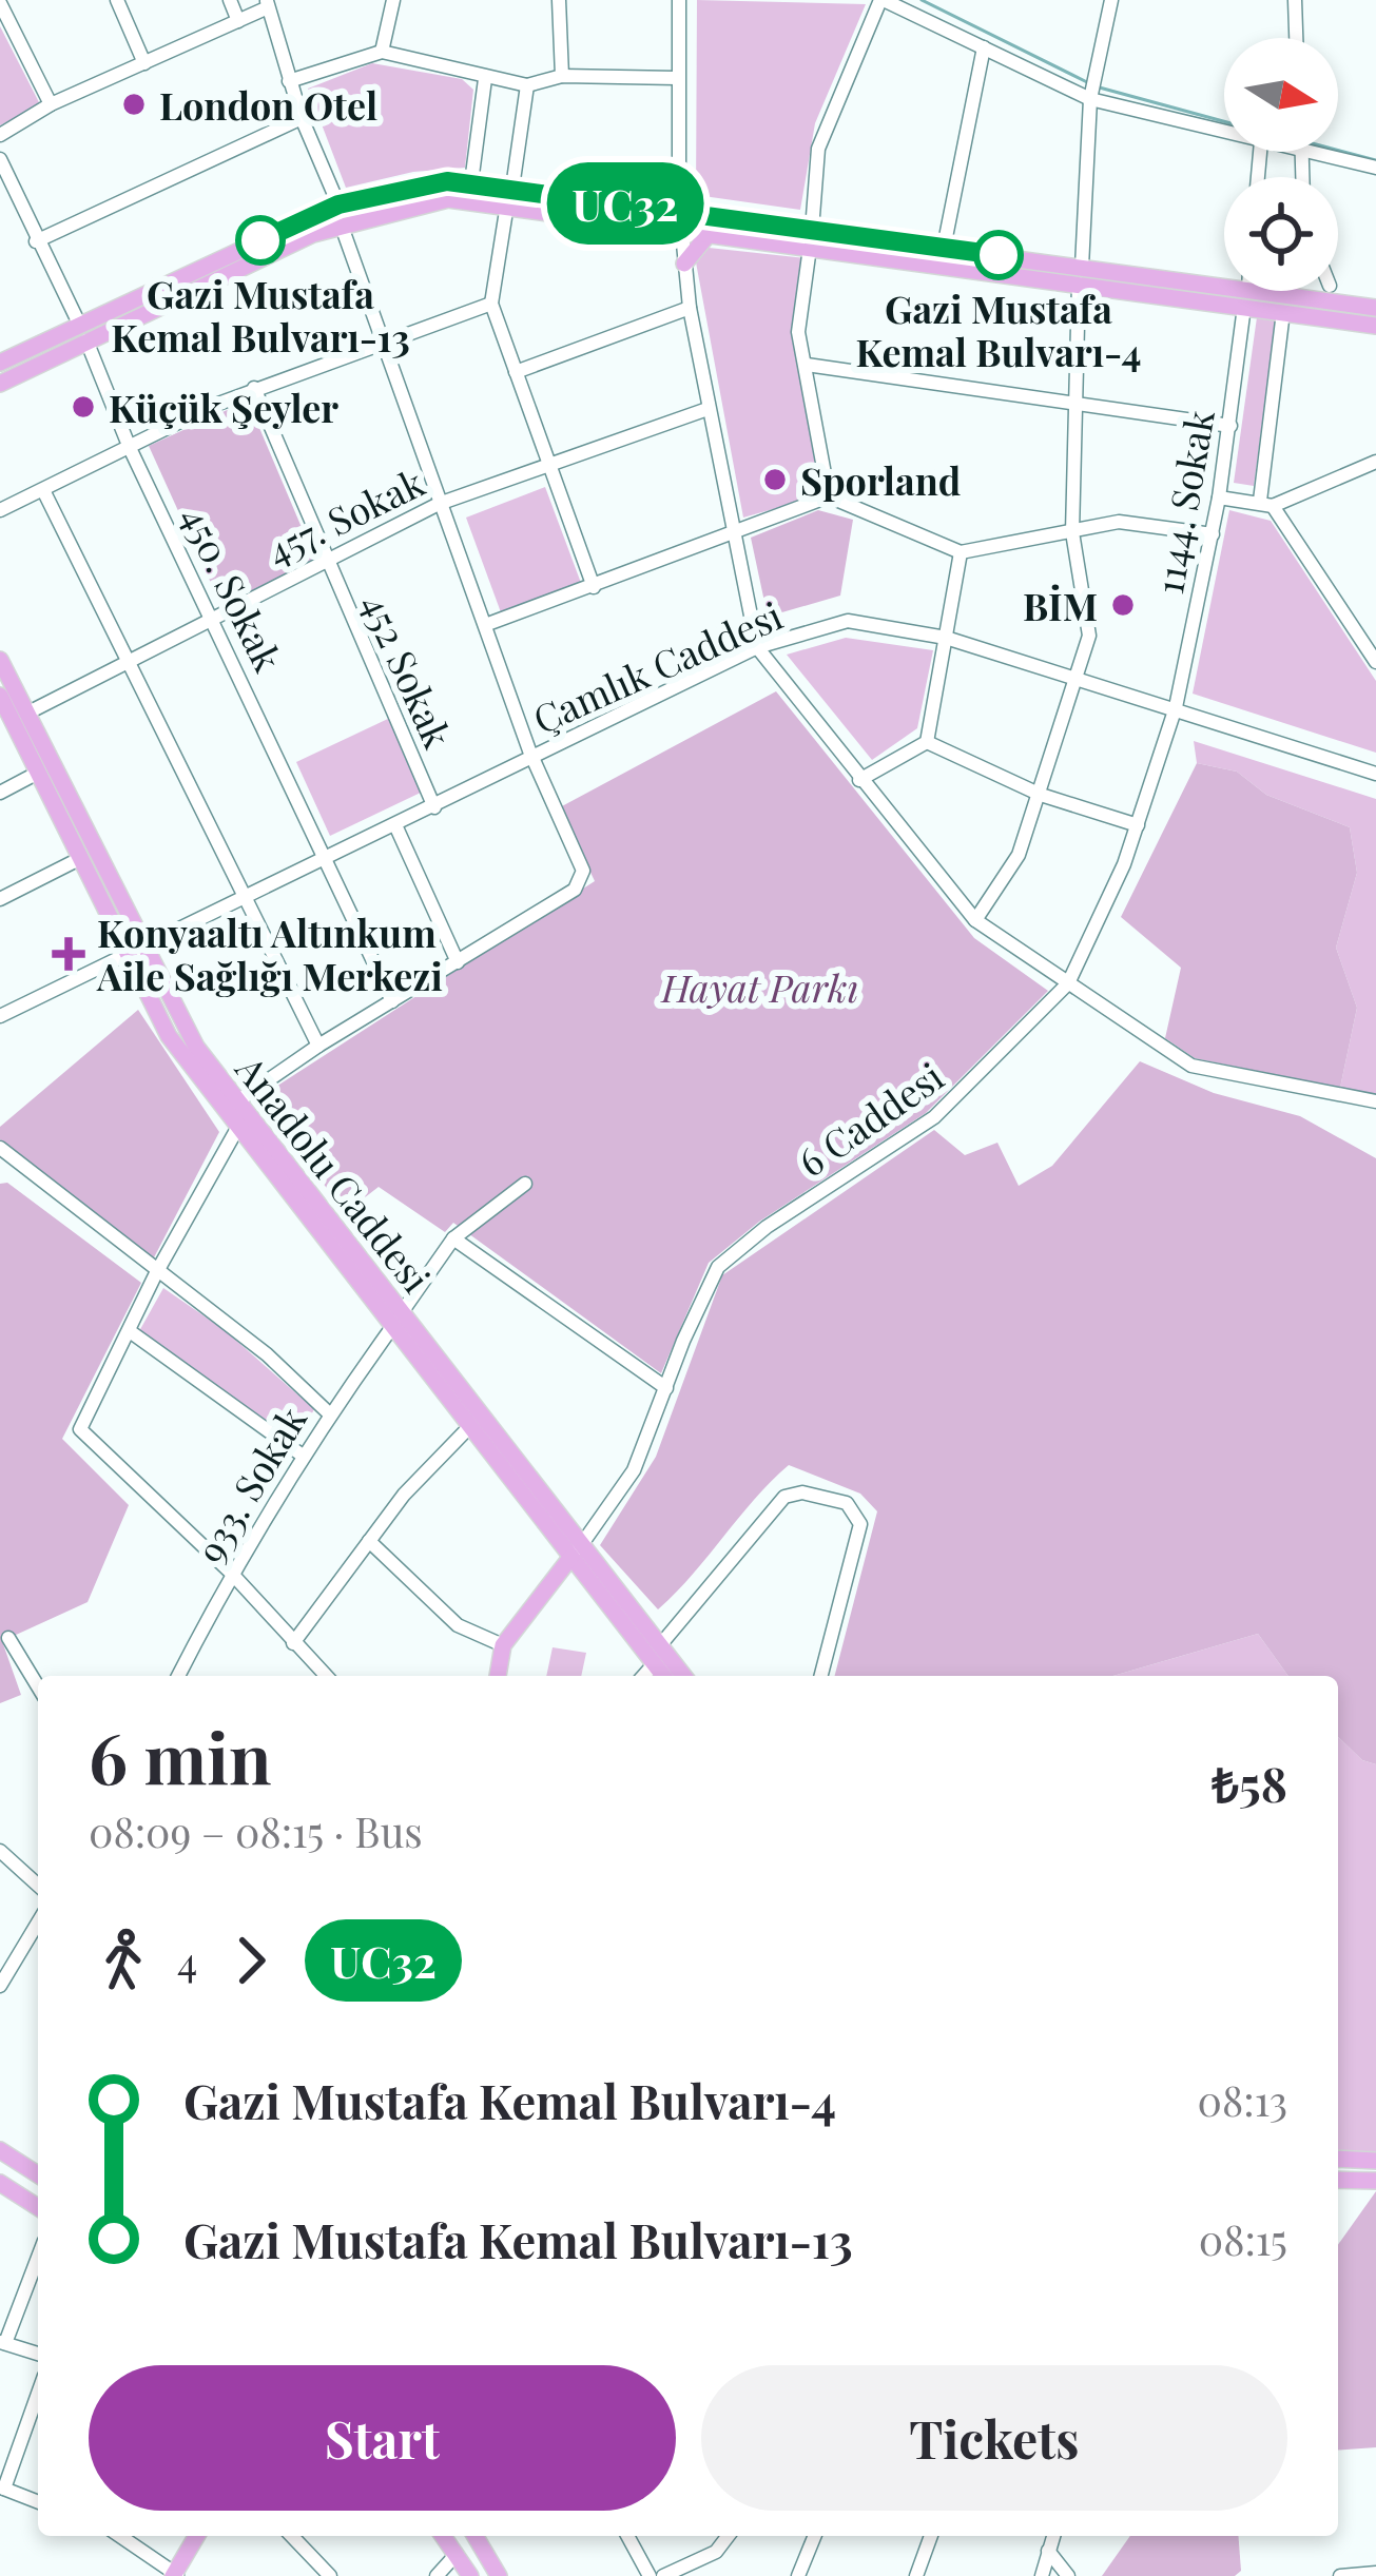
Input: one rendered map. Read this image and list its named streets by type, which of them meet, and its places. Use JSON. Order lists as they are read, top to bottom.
{
  "streets": {
    "main road": ["Anadolu Caddesi"],
    "street": [
      "1144. Sokak",
      "457. Sokak",
      "450. Sokak",
      "Çamlık Caddesi",
      "452 Sokak",
      "6 Caddesi",
      "933. Sokak"
    ]
  },
  "crossings": [
    ["1144. Sokak", "Çamlık Caddesi"],
    ["1144. Sokak", "6 Caddesi"],
    ["457. Sokak", "450. Sokak"],
    ["457. Sokak", "452 Sokak"],
    ["457. Sokak", "Anadolu Caddesi"],
    ["450. Sokak", "Çamlık Caddesi"],
    ["Çamlık Caddesi", "452 Sokak"],
    ["Çamlık Caddesi", "6 Caddesi"],
    ["Çamlık Caddesi", "Anadolu Caddesi"],
    ["6 Caddesi", "Anadolu Caddesi"],
    ["Anadolu Caddesi", "933. Sokak"]
  ],
  "parks": ["Hayat Parkı"],
  "places": {
    "other": [
      "London Otel",
      "Gazi Mustafa Kemal Bulvarı-13",
      "Gazi Mustafa Kemal Bulvarı-4",
      "Küçük Şeyler",
      "Sporland",
      "BİM"
    ],
    "health": ["Konyaaltı Altınkum Aile Sağlığı Merkezi"]
  },
  "lines": ["bus line UC32"],
  "north": "right",
  "page": {
    "on_map": "UC32",
    "heading": ["6 min", "08:09 – 08:15 · Bus", "₺58"],
    "legs": ["4", "UC32"],
    "list": [
      {
        "name": "Gazi Mustafa Kemal Bulvarı-4",
        "value": "08:13"
      },
      {
        "name": "Gazi Mustafa Kemal Bulvarı-13",
        "value": "08:15"
      }
    ],
    "buttons": ["Start", "Tickets"]
  }
}
